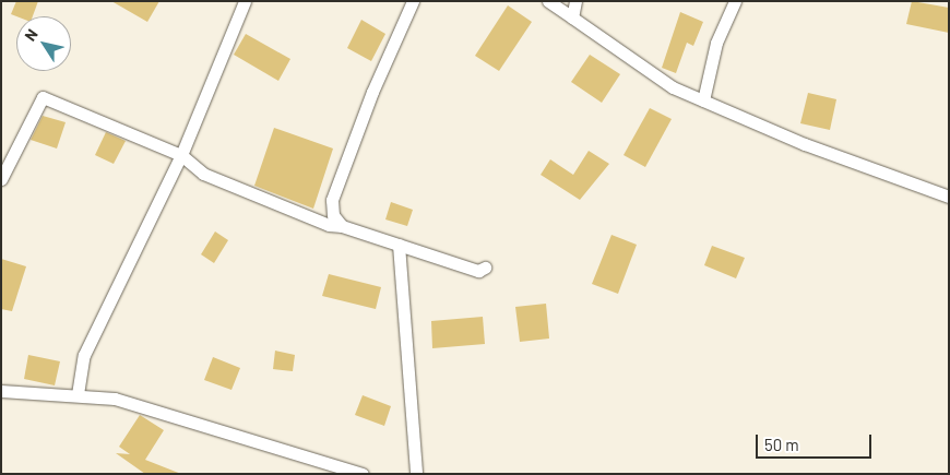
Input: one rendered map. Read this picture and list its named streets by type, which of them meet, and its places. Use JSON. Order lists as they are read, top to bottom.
{
  "scale_bar": "50 m",
  "north": "top left"
}
